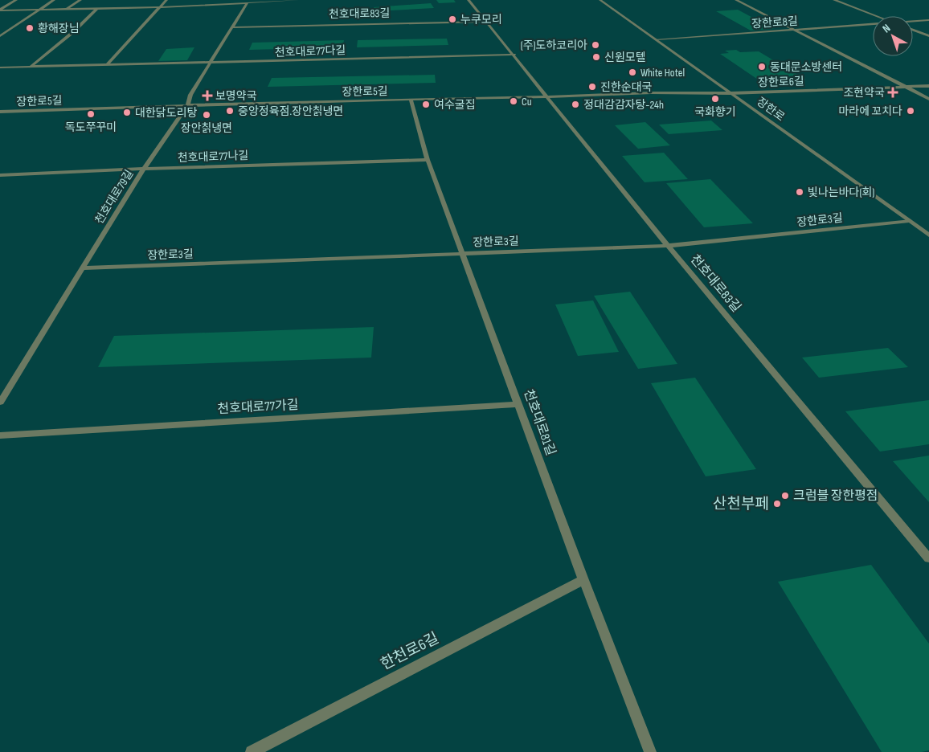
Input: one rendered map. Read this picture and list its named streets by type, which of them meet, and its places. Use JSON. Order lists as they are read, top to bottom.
{
  "streets": {
    "street": [
      "천호대로83길",
      "장한로8길",
      "천호대로77다길",
      "장한로6길",
      "장한로5길",
      "장한로",
      "천호대로77나길",
      "천호대로79길",
      "장한로3길",
      "천호대로77가길",
      "천호대로81길",
      "한천로6길"
    ]
  },
  "crossings": [
    ["천호대로83길", "천호대로77다길"],
    ["천호대로83길", "장한로5길"],
    ["천호대로83길", "천호대로79길"],
    ["천호대로83길", "장한로3길"],
    ["장한로8길", "장한로"],
    ["천호대로77다길", "천호대로79길"],
    ["장한로6길", "장한로5길"],
    ["장한로6길", "장한로"],
    ["장한로5길", "장한로"],
    ["장한로5길", "천호대로79길"],
    ["장한로5길", "천호대로81길"],
    ["장한로", "장한로3길"],
    ["천호대로77나길", "천호대로79길"],
    ["천호대로77나길", "천호대로81길"],
    ["천호대로79길", "장한로3길"],
    ["장한로3길", "천호대로81길"],
    ["천호대로77가길", "천호대로81길"],
    ["천호대로81길", "한천로6길"]
  ],
  "places": {
    "other": [
      "누쿠모리",
      "황해장님",
      "(주)도하코리아",
      "신원모텔",
      "동대문소방센터",
      "White Hotel",
      "진한순대국",
      "국화향기",
      "Cu",
      "여수굴집",
      "정대감감자탕-24h",
      "중앙정육점.장안칡냉면",
      "마라에 꼬치다",
      "대한닭도리탕",
      "독도쭈꾸미",
      "장안칡냉면",
      "빛나는바다(회)",
      "크럼블 장한평점",
      "산천부페"
    ],
    "health": ["조현약국", "보명약국"]
  },
  "north": "top left"
}
